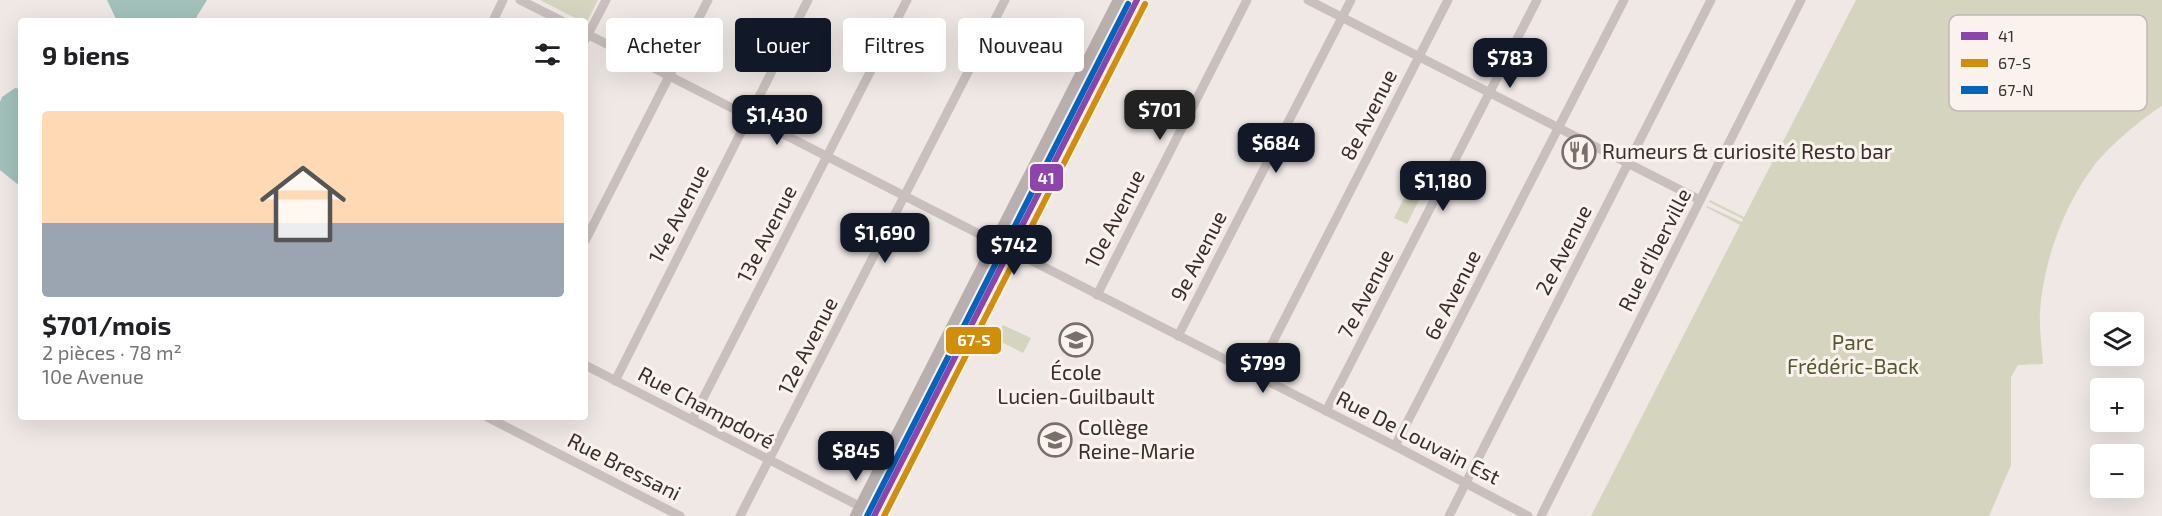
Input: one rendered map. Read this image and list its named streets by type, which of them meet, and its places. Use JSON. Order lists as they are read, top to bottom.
{
  "streets": {
    "street": [
      "8e Avenue",
      "14e Avenue",
      "10e Avenue",
      "13e Avenue",
      "2e Avenue",
      "Rue d'Iberville",
      "9e Avenue",
      "7e Avenue",
      "6e Avenue",
      "12e Avenue",
      "Rue Champdoré",
      "Rue De Louvain Est",
      "Rue Bressani"
    ]
  },
  "crossings": [
    ["8e Avenue", "Rue De Louvain Est"],
    ["14e Avenue", "Rue Champdoré"],
    ["14e Avenue", "Rue De Louvain Est"],
    ["10e Avenue", "Rue De Louvain Est"],
    ["13e Avenue", "Rue Champdoré"],
    ["13e Avenue", "Rue De Louvain Est"],
    ["2e Avenue", "Rue De Louvain Est"],
    ["9e Avenue", "Rue De Louvain Est"],
    ["7e Avenue", "Rue De Louvain Est"],
    ["6e Avenue", "Rue De Louvain Est"],
    ["12e Avenue", "Rue Champdoré"],
    ["12e Avenue", "Rue De Louvain Est"]
  ],
  "parks": ["Parc Frédéric-Back"],
  "places": {
    "restaurant": ["Rumeurs & curiosité Resto bar"],
    "school or university": ["École Lucien-Guilbault", "Collège Reine-Marie"]
  },
  "lines": ["transit line 41", "transit line 67-S", "transit line 67-N"],
  "legend": ["41", "67-S", "67-N"],
  "page": {
    "chip": [
      "Acheter",
      "Louer",
      "Filtres",
      "Nouveau"
    ],
    "heading": "9 biens",
    "price": [
      "$783",
      "$701",
      "$1,430",
      "$684",
      "$1,180",
      "$1,690",
      "$742",
      "$799",
      "$845"
    ],
    "list": [
      {
        "name": "$701/mois",
        "note": "2 pièces · 78 m² · 10e Avenue"
      }
    ],
    "map_buttons": ["+", "−"]
  }
}
